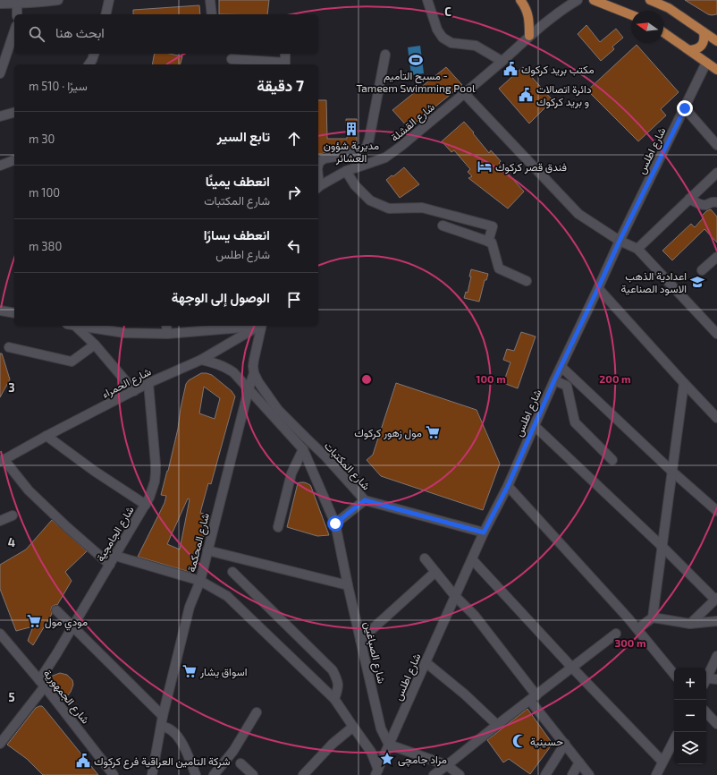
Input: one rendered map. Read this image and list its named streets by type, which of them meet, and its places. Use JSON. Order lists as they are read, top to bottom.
{
  "streets": {
    "street": [
      "شارع القشلة",
      "شارع اطلس",
      "شارع الحمراء",
      "شارع المكتبات",
      "شارع الجامجية",
      "شارع المحكمة",
      "شارع الصباغين",
      "شارع الجمهورية"
    ]
  },
  "crossings": [
    ["شارع اطلس", "شارع المكتبات"],
    ["شارع اطلس", "شارع الصباغين"],
    ["شارع الحمراء", "شارع الجامجية"],
    ["شارع المكتبات", "شارع المحكمة"],
    ["شارع الجامجية", "شارع الجمهورية"]
  ],
  "places": {
    "sports": ["مسبح التأميم - Tameem Swimming Pool"],
    "public building": ["مكتب بريد كركوك", "دائرة اتصالات و بريد كركوك", "شركة التامين العراقية فرع كركوك"],
    "building": ["مديرية شؤون العشائر"],
    "hotel": ["فندق قصر كركوك"],
    "school or university": ["اعدادية الذهب الاسود الصناعية"],
    "supermarket": ["مول زهور كركوك", "مودي مول", "اسواق يشار"],
    "mosque": ["حسينية"],
    "place": ["مراد جامچی"]
  },
  "north": "left",
  "page": {
    "search": "ابحث هنا",
    "heading": ["7 دقيقة", "سيرًا · 510 m"],
    "list": [
      ["تابع السير", "30 m"],
      ["انعطف يمينًا", "شارع المكتبات", "100 m"],
      ["انعطف يسارًا", "شارع اطلس", "380 m"],
      "الوصول إلى الوجهة"
    ],
    "map_buttons": ["+", "−"]
  },
  "grid": {
    "columns": ["C"],
    "rows": ["3", "4", "5"]
  },
  "rings": ["100 m", "200 m", "300 m"]
}
